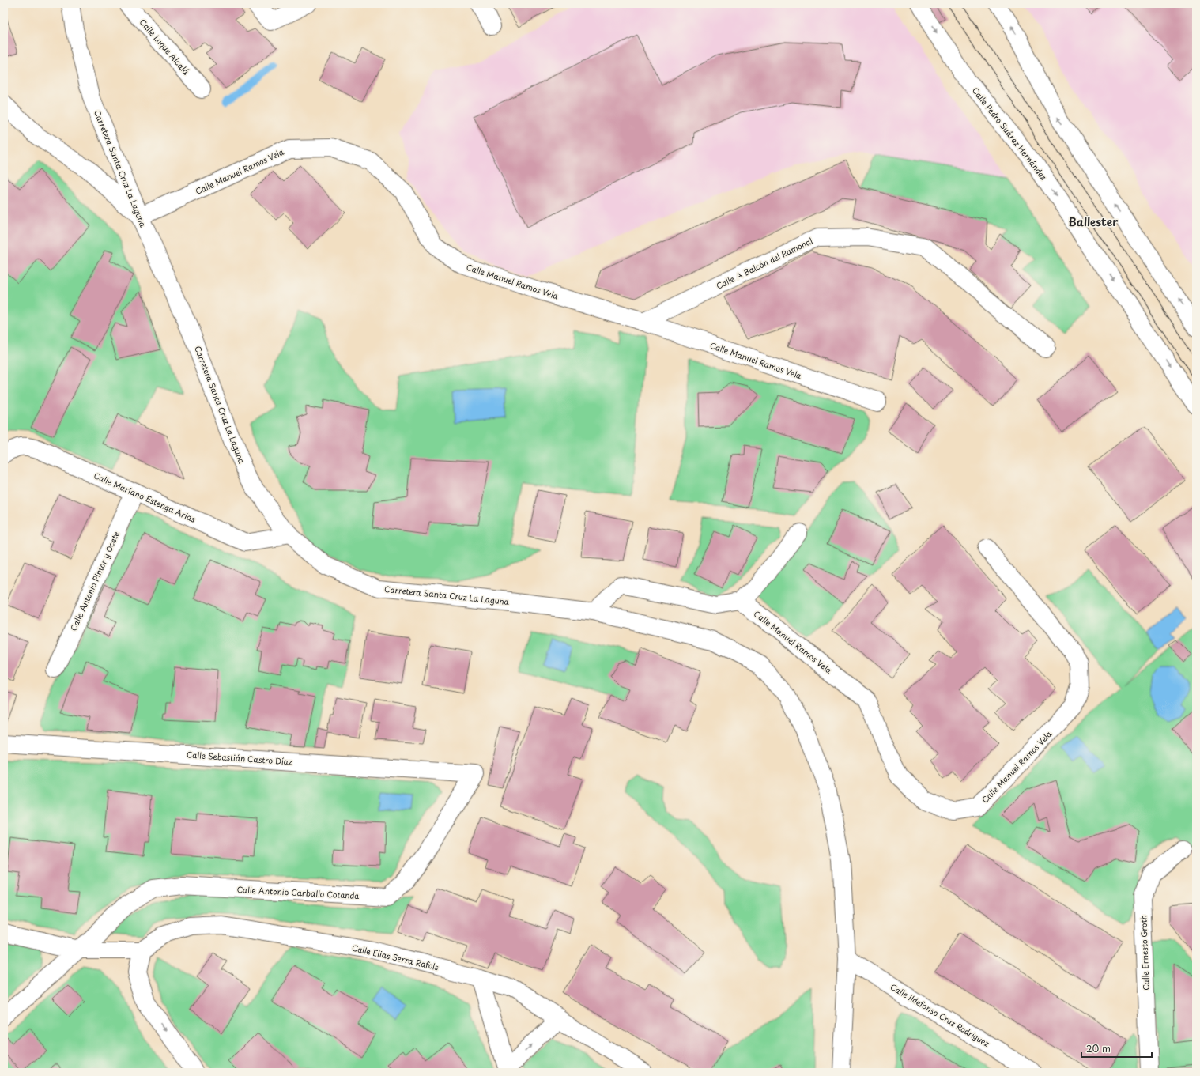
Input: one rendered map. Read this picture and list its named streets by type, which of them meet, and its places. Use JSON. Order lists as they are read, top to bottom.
{
  "streets": {
    "street": [
      "Calle Luque Alcalá",
      "Calle Pedro Suárez Hernández",
      "Carretera Santa Cruz La Laguna",
      "Calle Manuel Ramos Vela",
      "Calle A Balcón del Ramonal",
      "Calle Mariano Estenga Arias",
      "Calle Antonio Pintor y Ocete",
      "Calle Sebastián Castro Díaz",
      "Calle Antonio Carballo Cotanda",
      "Calle Ernesto Groth",
      "Calle Elias Serra Rafols",
      "Calle Ildefonso Cruz Rodriguez"
    ]
  },
  "crossings": [
    ["Carretera Santa Cruz La Laguna", "Calle Manuel Ramos Vela"],
    ["Carretera Santa Cruz La Laguna", "Calle Mariano Estenga Arias"],
    ["Carretera Santa Cruz La Laguna", "Calle Ildefonso Cruz Rodriguez"],
    ["Calle Manuel Ramos Vela", "Calle A Balcón del Ramonal"],
    ["Calle Mariano Estenga Arias", "Calle Antonio Pintor y Ocete"],
    ["Calle Sebastián Castro Díaz", "Calle Antonio Carballo Cotanda"]
  ],
  "districts": ["Ballester"],
  "scale_bar": "20 m"
}
